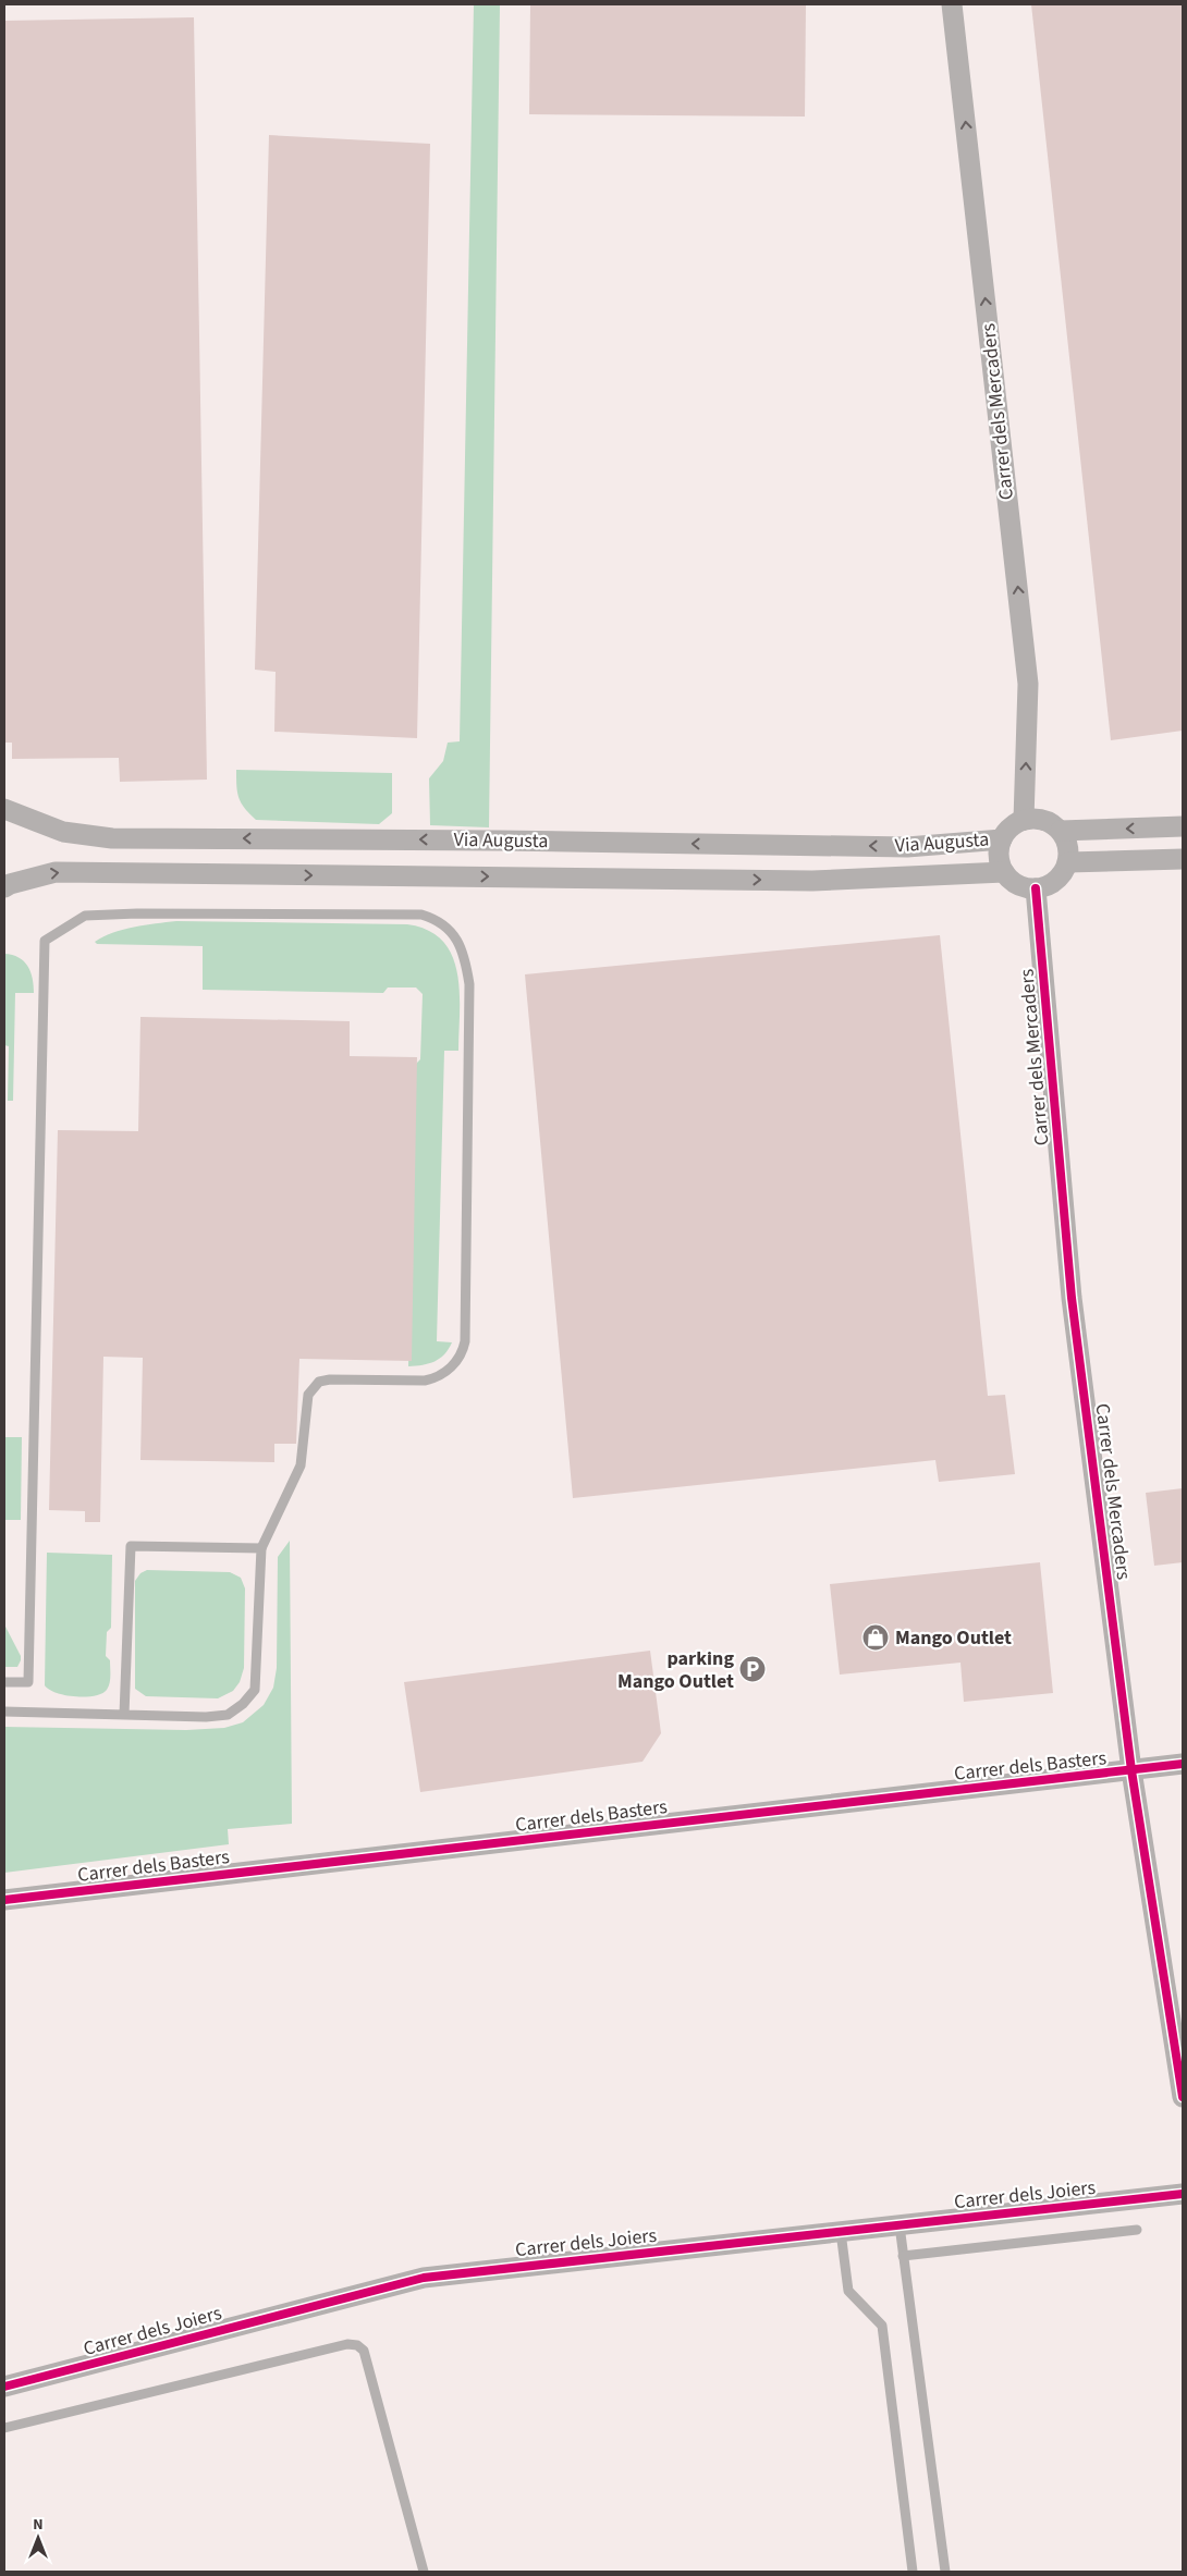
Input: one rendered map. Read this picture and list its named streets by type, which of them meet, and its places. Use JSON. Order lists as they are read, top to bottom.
{
  "streets": {
    "street": [
      "Carrer dels Mercaders",
      "Via Augusta",
      "Carrer dels Basters",
      "Carrer dels Joiers"
    ]
  },
  "crossings": [
    ["Carrer dels Mercaders", "Via Augusta"],
    ["Carrer dels Mercaders", "Carrer dels Basters"]
  ],
  "one_way": ["Carrer dels Mercaders"],
  "places": {
    "shop": ["Mango Outlet"],
    "parking": ["parking Mango Outlet"]
  },
  "north": "top"
}
